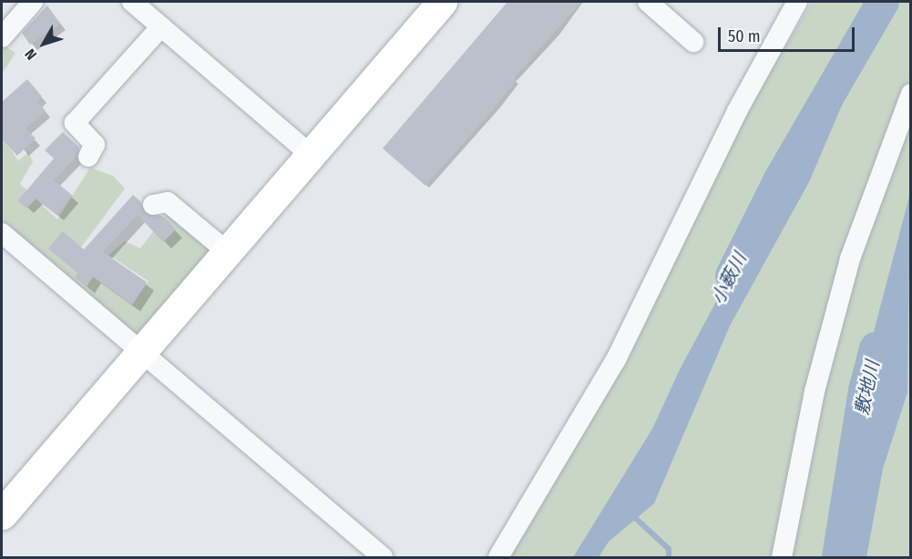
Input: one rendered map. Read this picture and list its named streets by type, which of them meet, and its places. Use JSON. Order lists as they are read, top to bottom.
{
  "water": ["小薮川", "敷地川"],
  "scale_bar": "50 m",
  "north": "bottom left"
}
